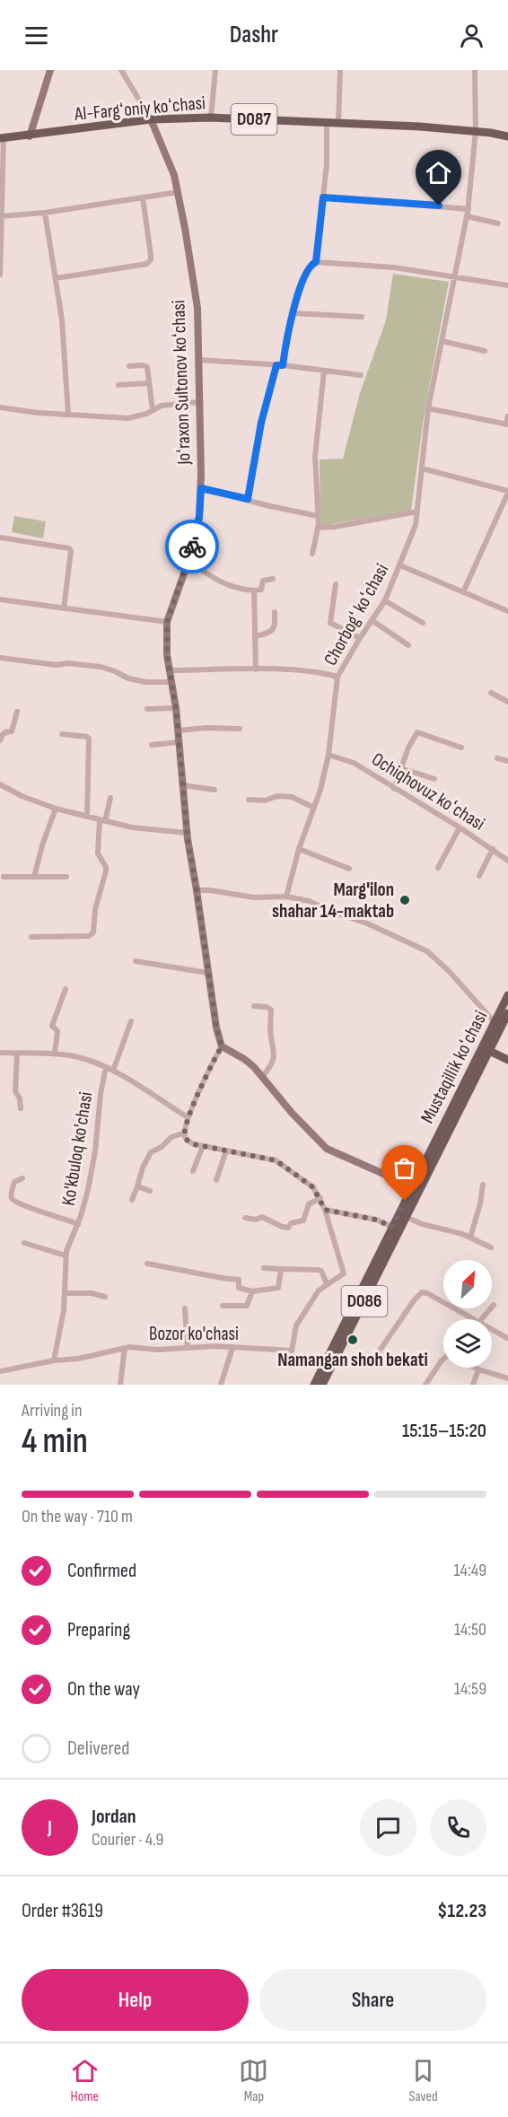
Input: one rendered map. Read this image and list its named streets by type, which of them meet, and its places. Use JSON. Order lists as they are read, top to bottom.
{
  "streets": {
    "main road": [
      "Al-Fargʻoniy koʻchasi",
      "D087",
      "Mustaqillik koʻchasi",
      "D086"
    ],
    "street": [
      "Joʻraxon Sultonov koʻchasi",
      "Chorbogʻ koʻchasi",
      "Ochiqhovuz koʻchasi",
      "Ko'kbuloq ko'chasi",
      "Bozor ko'chasi"
    ]
  },
  "crossings": [
    ["Al-Fargʻoniy koʻchasi", "Joʻraxon Sultonov koʻchasi"],
    ["Chorbogʻ koʻchasi", "Ochiqhovuz koʻchasi"],
    ["Ko'kbuloq ko'chasi", "Bozor ko'chasi"]
  ],
  "places": ["Marg'ilon shahar 14-maktab", "Namangan shoh bekati"],
  "north": "top right",
  "page": {
    "header": "Dashr",
    "heading": ["4 min", "Arriving in", "15:15–15:20"],
    "panel": [
      "Jordan",
      "Courier · 4.9",
      "Order #3619",
      "$12.23"
    ],
    "bar": "On the way · 710 m",
    "list": [
      ["Confirmed", "14:49"],
      ["Preparing", "14:50"],
      ["On the way", "14:59"],
      "Delivered"
    ],
    "round": "J",
    "buttons": ["Help", "Share"],
    "tabs": ["Home", "Map", "Saved"]
  }
}
